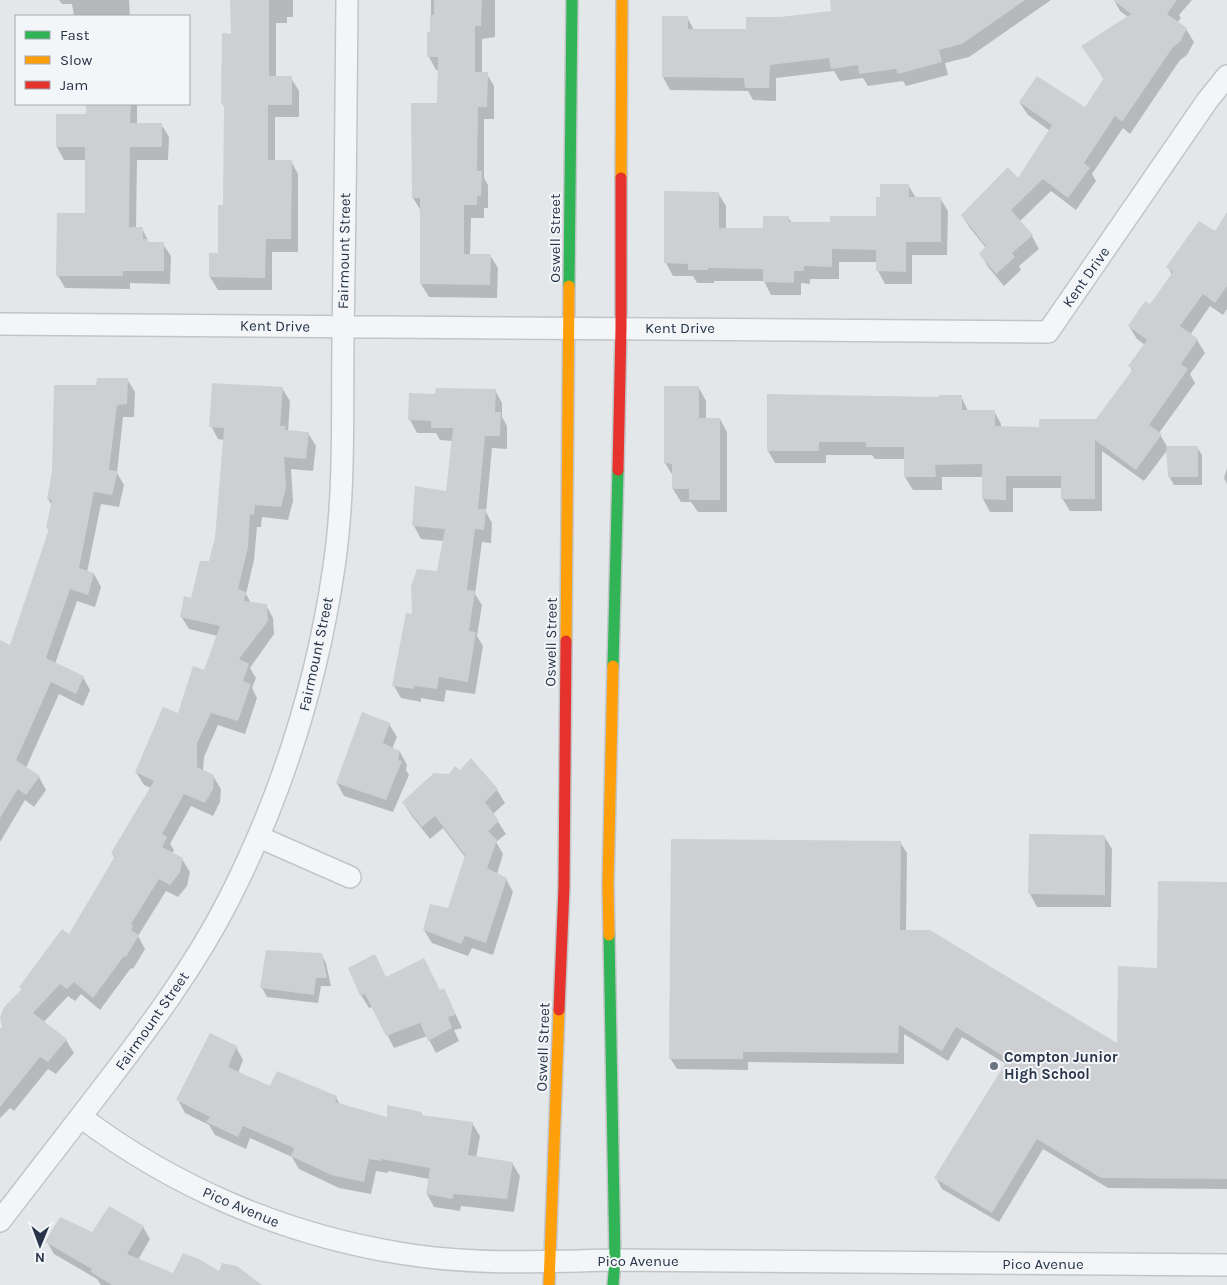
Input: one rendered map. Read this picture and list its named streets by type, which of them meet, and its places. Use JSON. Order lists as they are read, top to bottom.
{
  "streets": {
    "main road": ["Oswell Street"],
    "street": ["Fairmount Street", "Kent Drive", "Pico Avenue"]
  },
  "crossings": [
    ["Oswell Street", "Kent Drive"],
    ["Oswell Street", "Pico Avenue"],
    ["Fairmount Street", "Kent Drive"],
    ["Fairmount Street", "Pico Avenue"]
  ],
  "places": ["Compton Junior High School"],
  "legend": ["Fast", "Slow", "Jam"],
  "north": "bottom"
}
